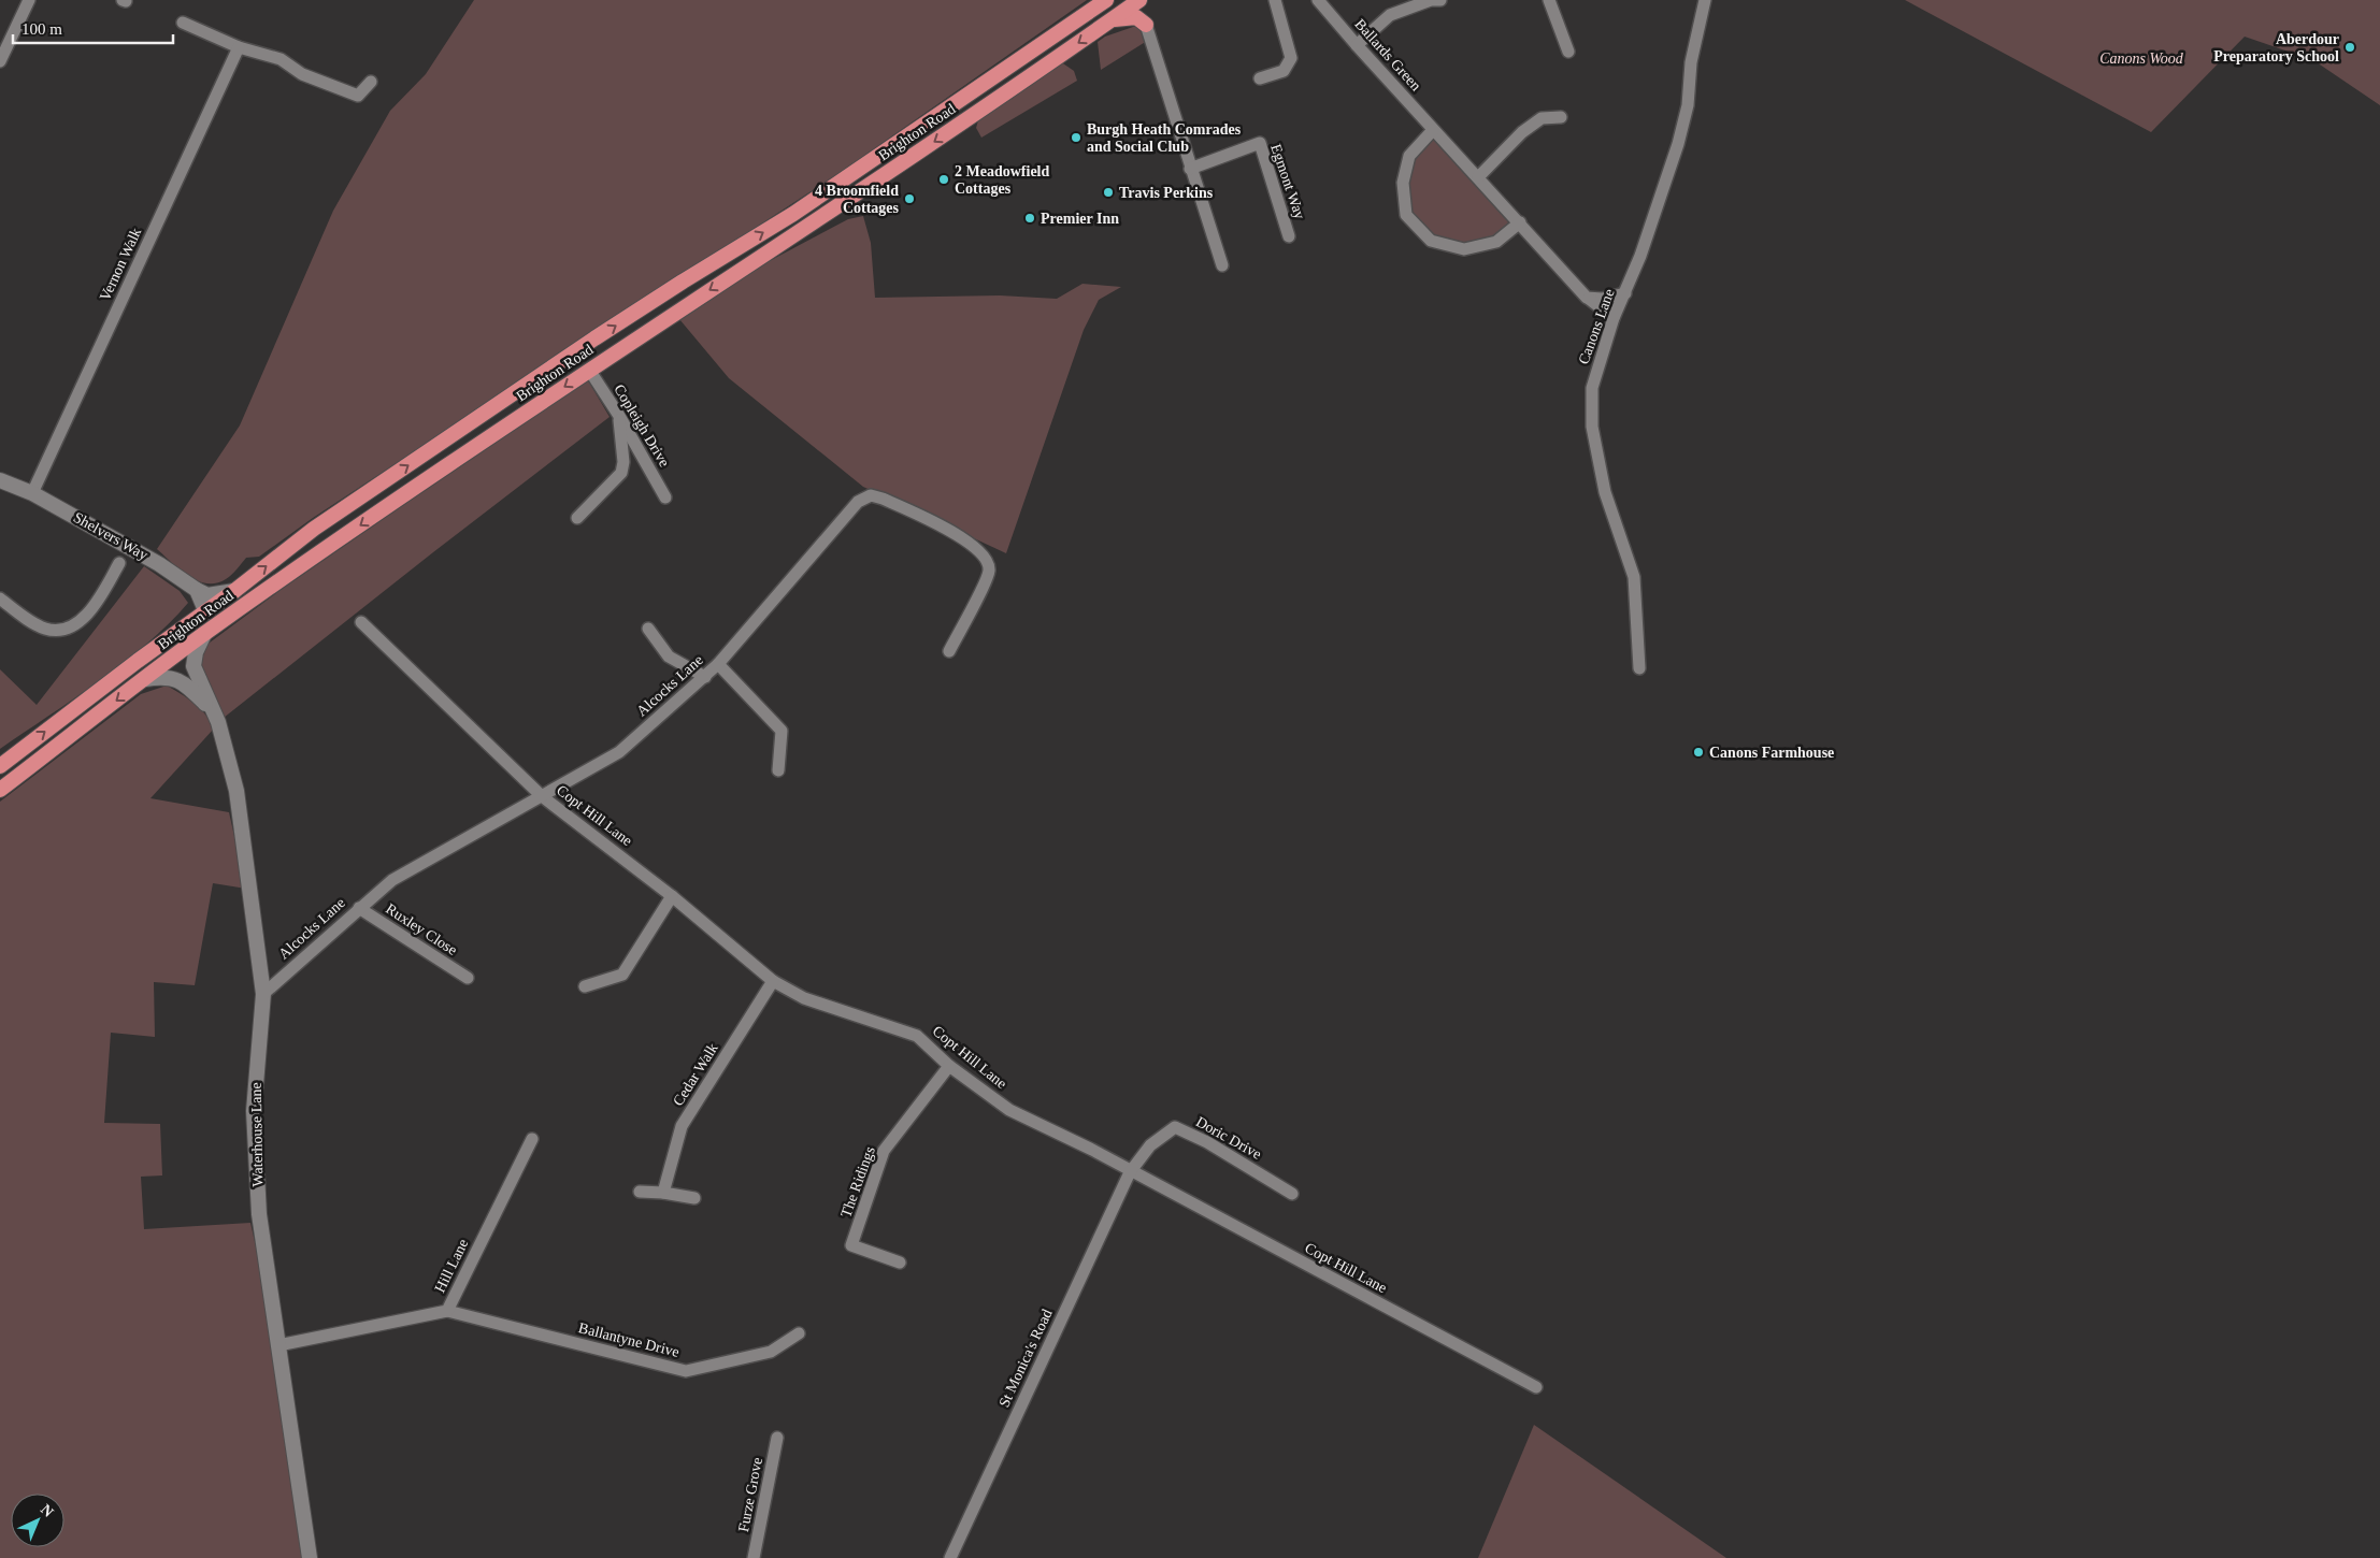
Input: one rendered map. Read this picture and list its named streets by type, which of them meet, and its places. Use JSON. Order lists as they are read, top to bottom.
{
  "streets": {
    "highway": ["Brighton Road"],
    "street": [
      "Ballards Green",
      "Egmont Way",
      "Vernon Walk",
      "Canons Lane",
      "Copleigh Drive",
      "Shelvers Way",
      "Alcocks Lane",
      "Copt Hill Lane",
      "Ruxley Close",
      "Cedar Walk",
      "Waterhouse Lane",
      "Doric Drive",
      "The Ridings",
      "Hill Lane",
      "Ballantyne Drive",
      "St Monica's Road",
      "Furze Grove"
    ]
  },
  "crossings": [
    ["Ballards Green", "Canons Lane"],
    ["Brighton Road", "Copleigh Drive"],
    ["Brighton Road", "Shelvers Way"],
    ["Brighton Road", "Waterhouse Lane"],
    ["Vernon Walk", "Shelvers Way"],
    ["Alcocks Lane", "Copt Hill Lane"],
    ["Alcocks Lane", "Ruxley Close"],
    ["Alcocks Lane", "Waterhouse Lane"],
    ["Copt Hill Lane", "Cedar Walk"],
    ["Copt Hill Lane", "Doric Drive"],
    ["Copt Hill Lane", "The Ridings"],
    ["Copt Hill Lane", "St Monica's Road"],
    ["Waterhouse Lane", "Hill Lane"],
    ["Doric Drive", "St Monica's Road"],
    ["Hill Lane", "Ballantyne Drive"]
  ],
  "parks": ["Canons Wood"],
  "places": [
    "Aberdour Preparatory School",
    "Burgh Heath Comrades and Social Club",
    "2 Meadowfield Cottages",
    "Travis Perkins",
    "4 Broomfield Cottages",
    "Premier Inn",
    "Canons Farmhouse"
  ],
  "scale_bar": "100 m",
  "north": "top right"
}
